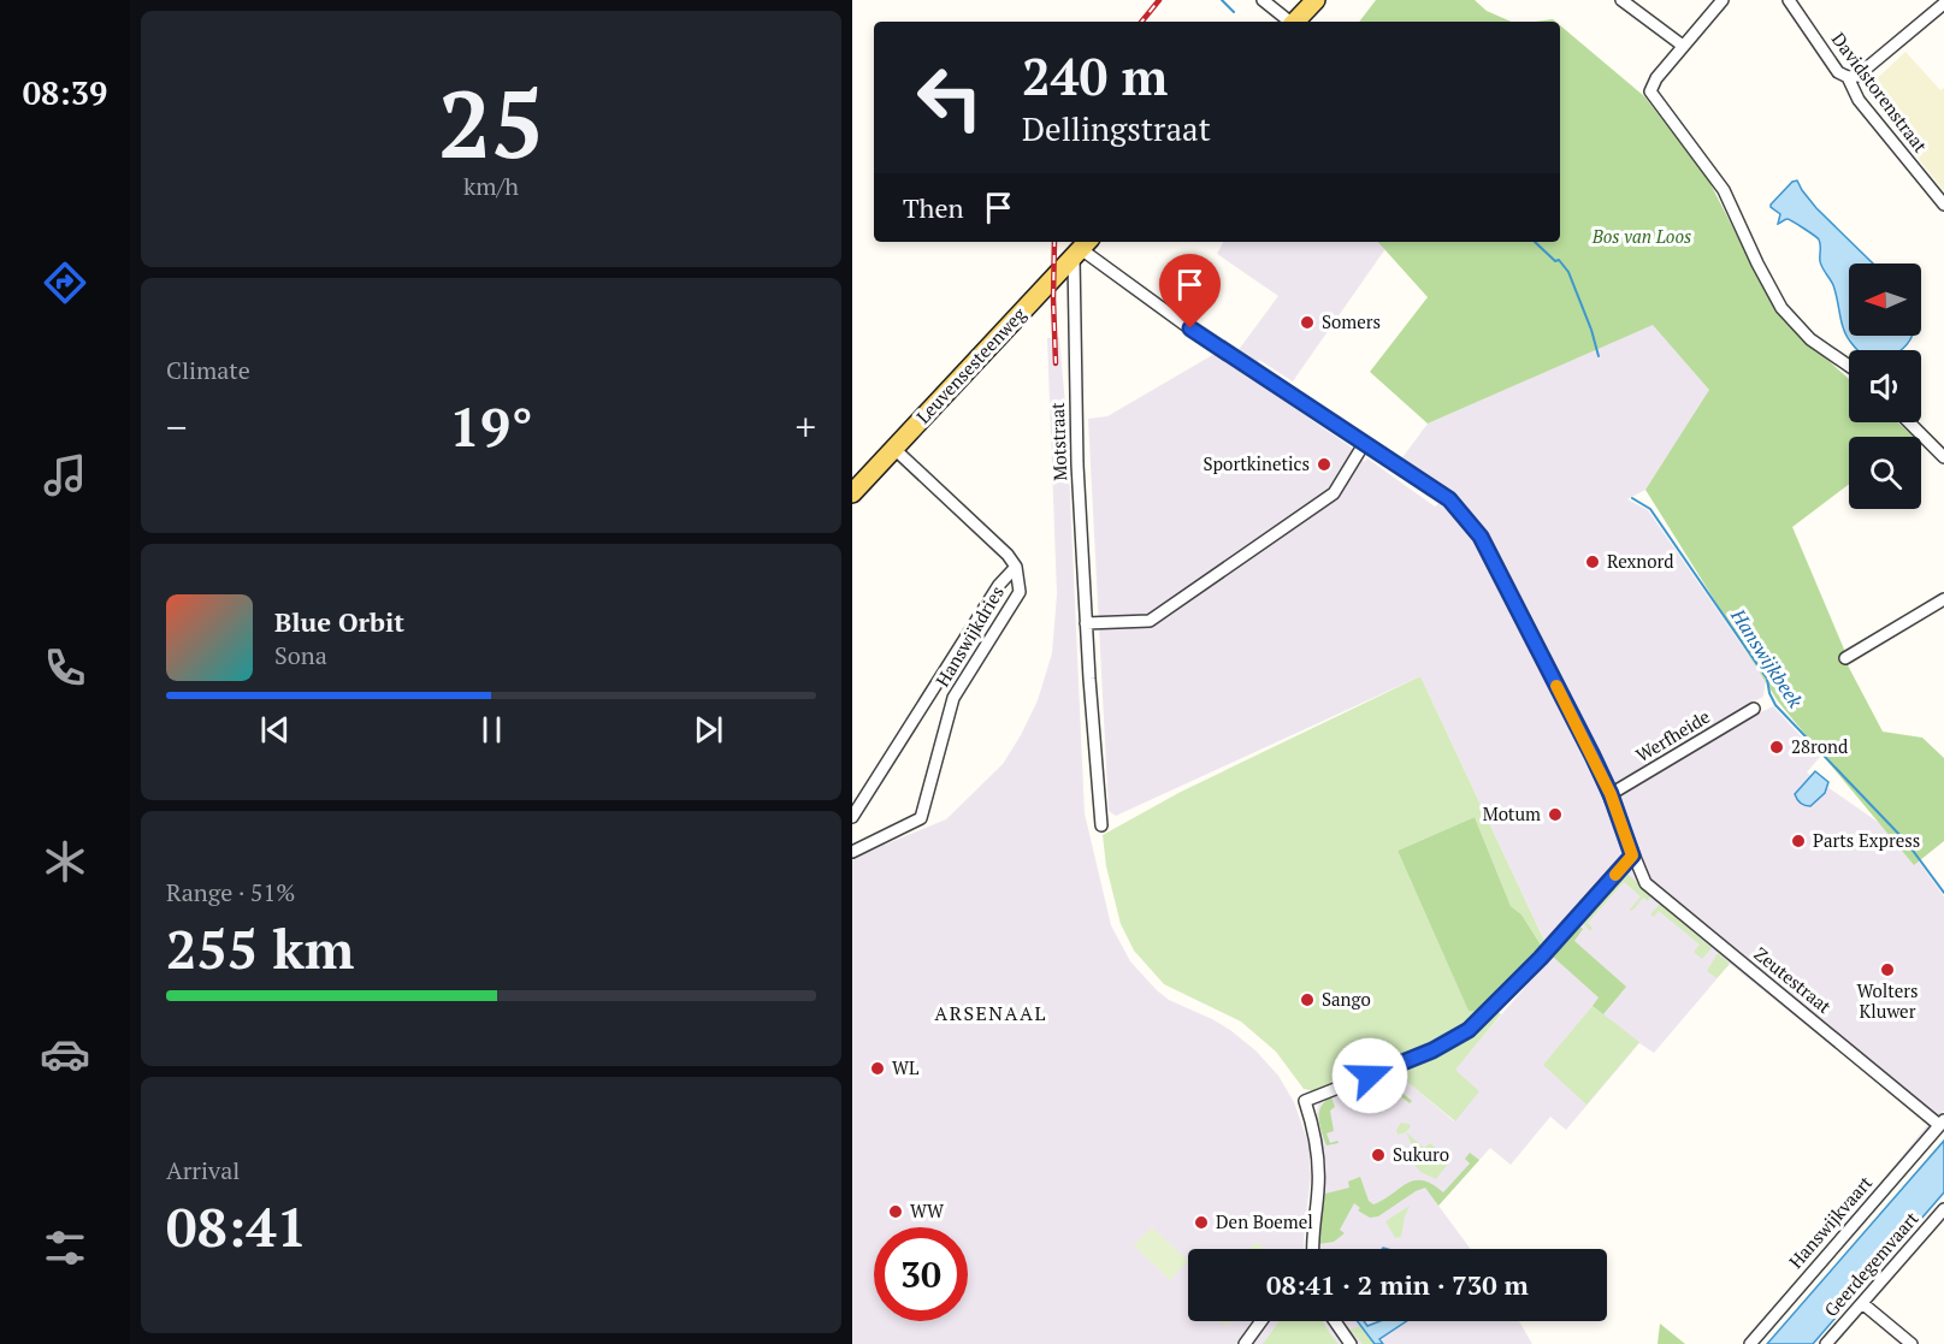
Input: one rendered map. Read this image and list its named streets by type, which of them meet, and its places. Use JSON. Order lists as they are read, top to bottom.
{
  "streets": {
    "main road": ["Leuvensesteenweg"],
    "street": [
      "Davidstorenstraat",
      "Motstraat",
      "Hanswijkdries",
      "Werfheide",
      "Zeutestraat",
      "Hanswijkvaart",
      "Geerdegemvaart"
    ]
  },
  "crossings": [
    ["Leuvensesteenweg", "Motstraat"],
    ["Leuvensesteenweg", "Zeutestraat"],
    ["Motstraat", "Zeutestraat"],
    ["Werfheide", "Zeutestraat"],
    ["Zeutestraat", "Hanswijkvaart"]
  ],
  "districts": ["ARSENAAL"],
  "water": ["Hanswijkbeek"],
  "parks": ["Bos van Loos"],
  "places": [
    "Somers",
    "Sportkinetics",
    "Rexnord",
    "28rond",
    "Motum",
    "Parts Express",
    "Wolters Kluwer",
    "Sango",
    "WL",
    "Sukuro",
    "WW",
    "Den Boemel"
  ],
  "north": "left",
  "page": {
    "tabs": "08:39",
    "tile": [
      ["25", "km/h"],
      "Climate",
      ["Range · 51%", "255 km"],
      ["Arrival", "08:41"]
    ],
    "turn": ["240 m", "Dellingstraat"],
    "then": "Then",
    "heat": ["−", "19°", "+"],
    "song": ["Blue Orbit", "Sona"],
    "limit": "30",
    "trip": "08:41 · 2 min · 730 m"
  }
}
